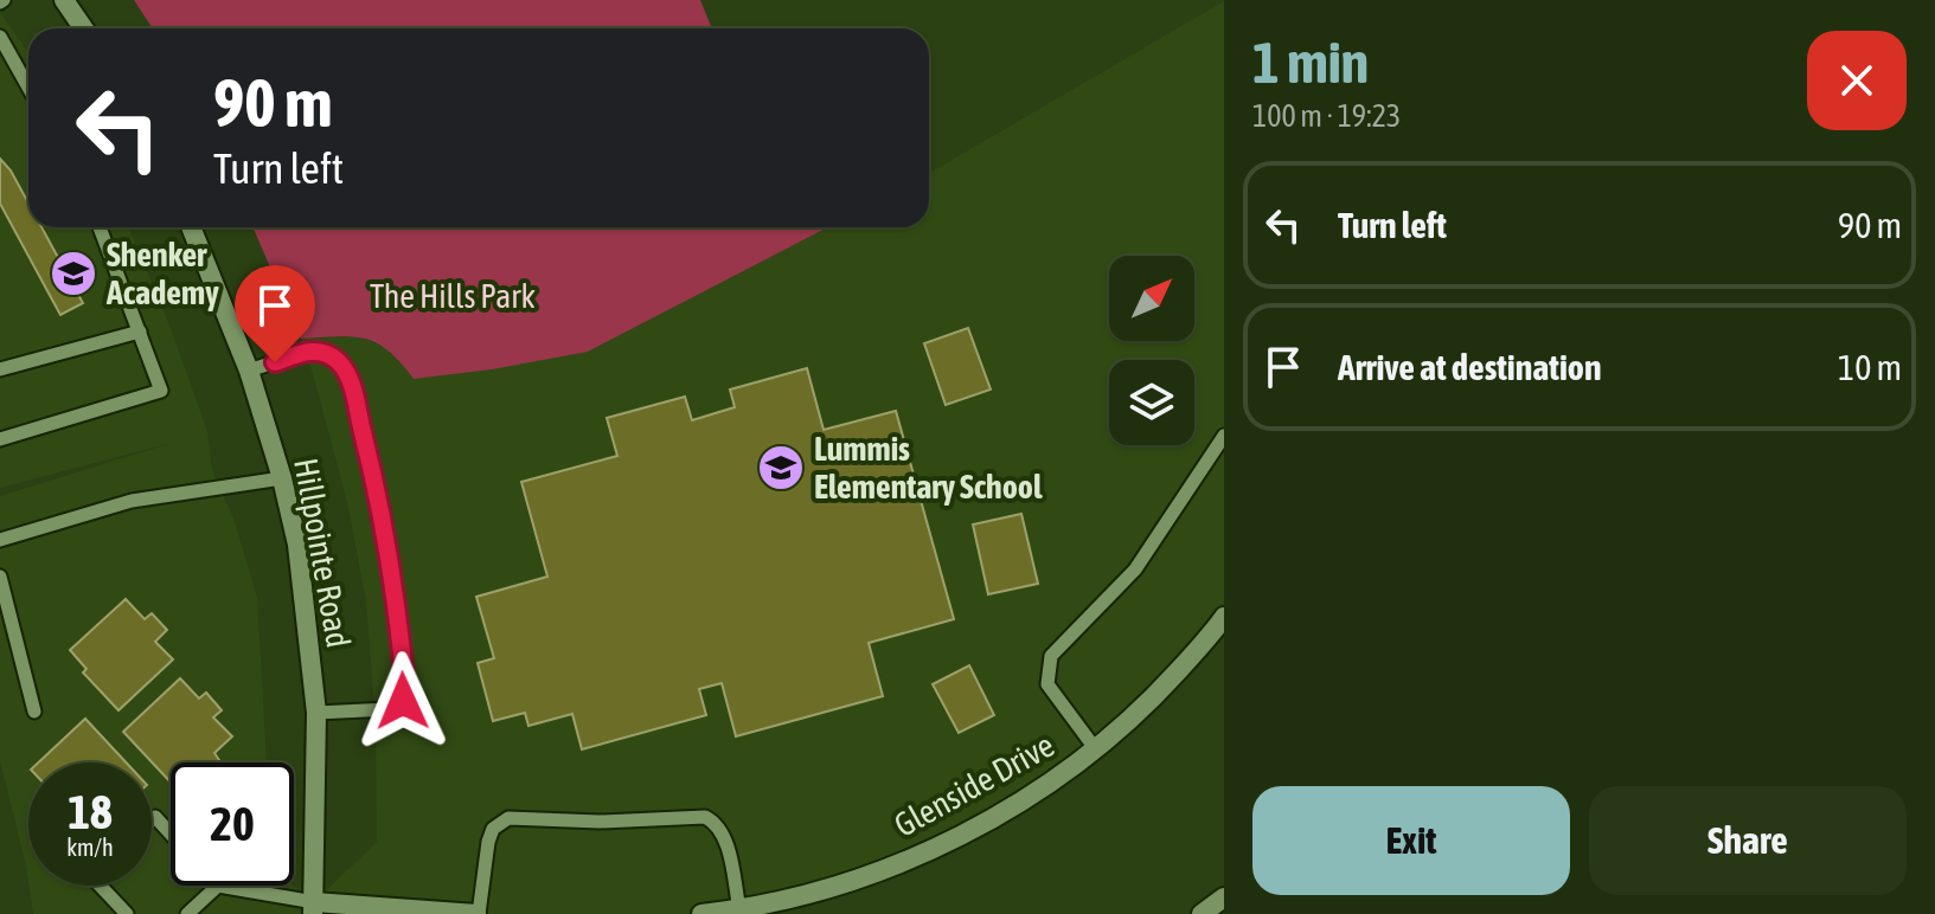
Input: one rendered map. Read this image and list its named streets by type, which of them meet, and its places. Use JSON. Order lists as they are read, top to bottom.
{
  "streets": {
    "street": ["Hillpointe Road", "Glenside Drive"]
  },
  "parks": ["The Hills Park"],
  "places": {
    "school or university": ["Shenker Academy", "Lummis Elementary School"]
  },
  "north": "top right",
  "page": {
    "heading": ["1 min", "100 m · 19:23"],
    "turn": ["90 m", "Turn left"],
    "list": [
      {
        "name": "Turn left",
        "value": "90 m"
      },
      {
        "name": "Arrive at destination",
        "value": "10 m"
      }
    ],
    "speed": "18 km/h",
    "limit": "20",
    "buttons": ["Exit", "Share"]
  }
}
